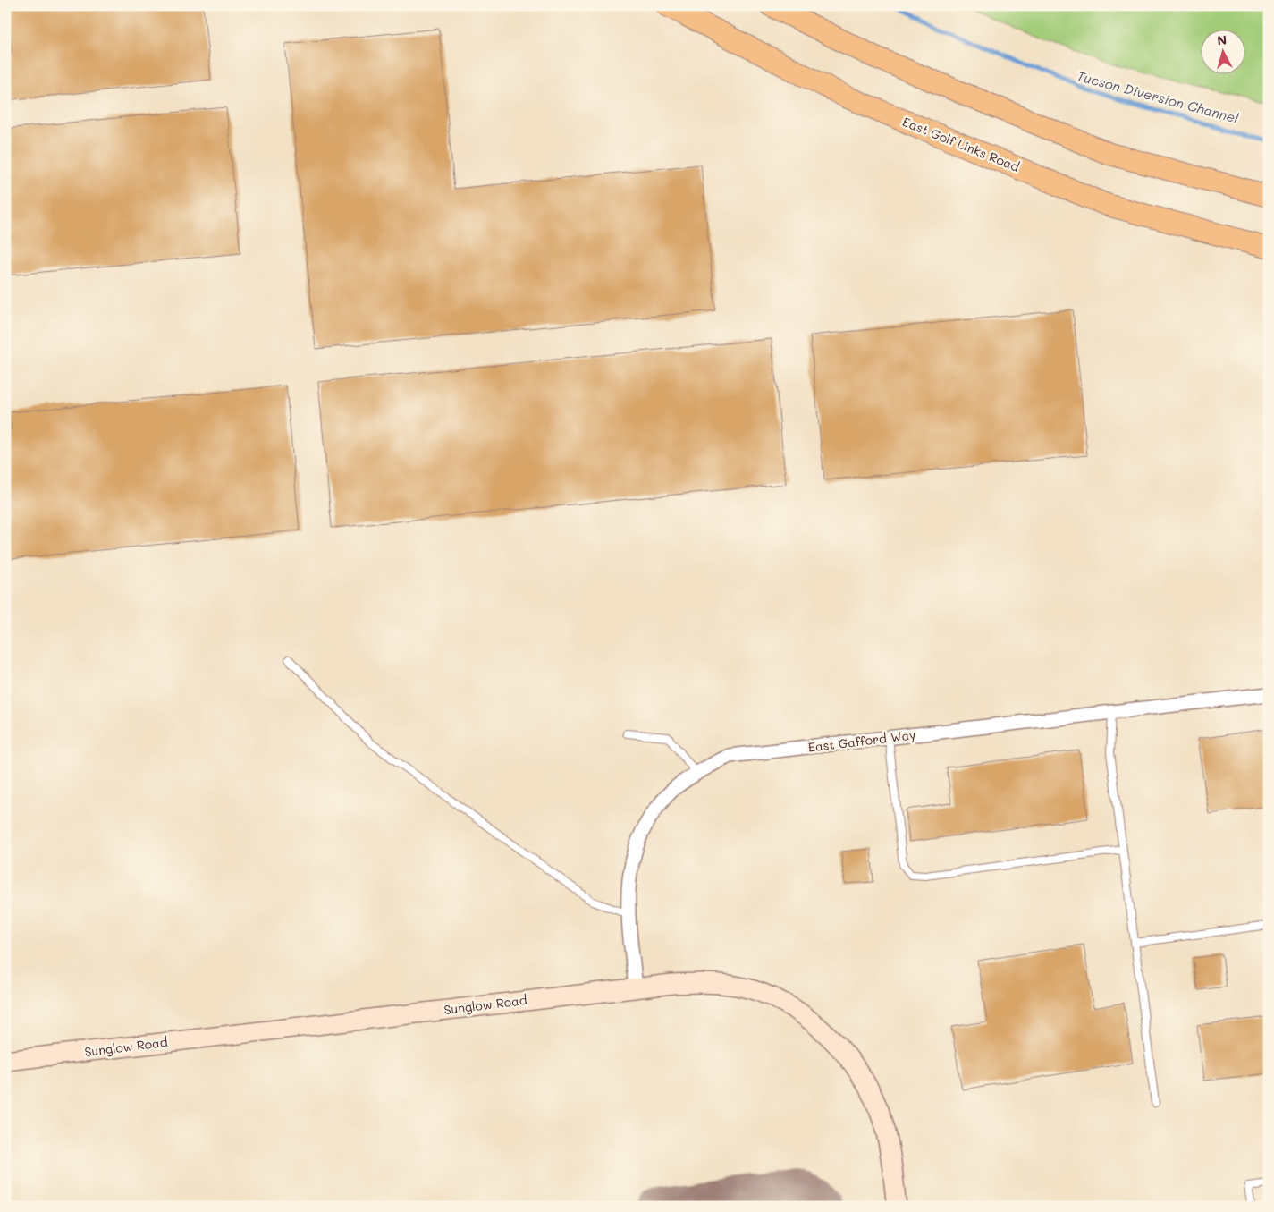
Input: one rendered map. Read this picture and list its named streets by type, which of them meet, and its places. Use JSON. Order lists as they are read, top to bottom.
{
  "streets": {
    "main road": ["East Golf Links Road"],
    "street": ["East Gafford Way", "Sunglow Road"]
  },
  "crossings": [
    ["East Gafford Way", "Sunglow Road"]
  ],
  "water": ["Tucson Diversion Channel"],
  "north": "top"
}
